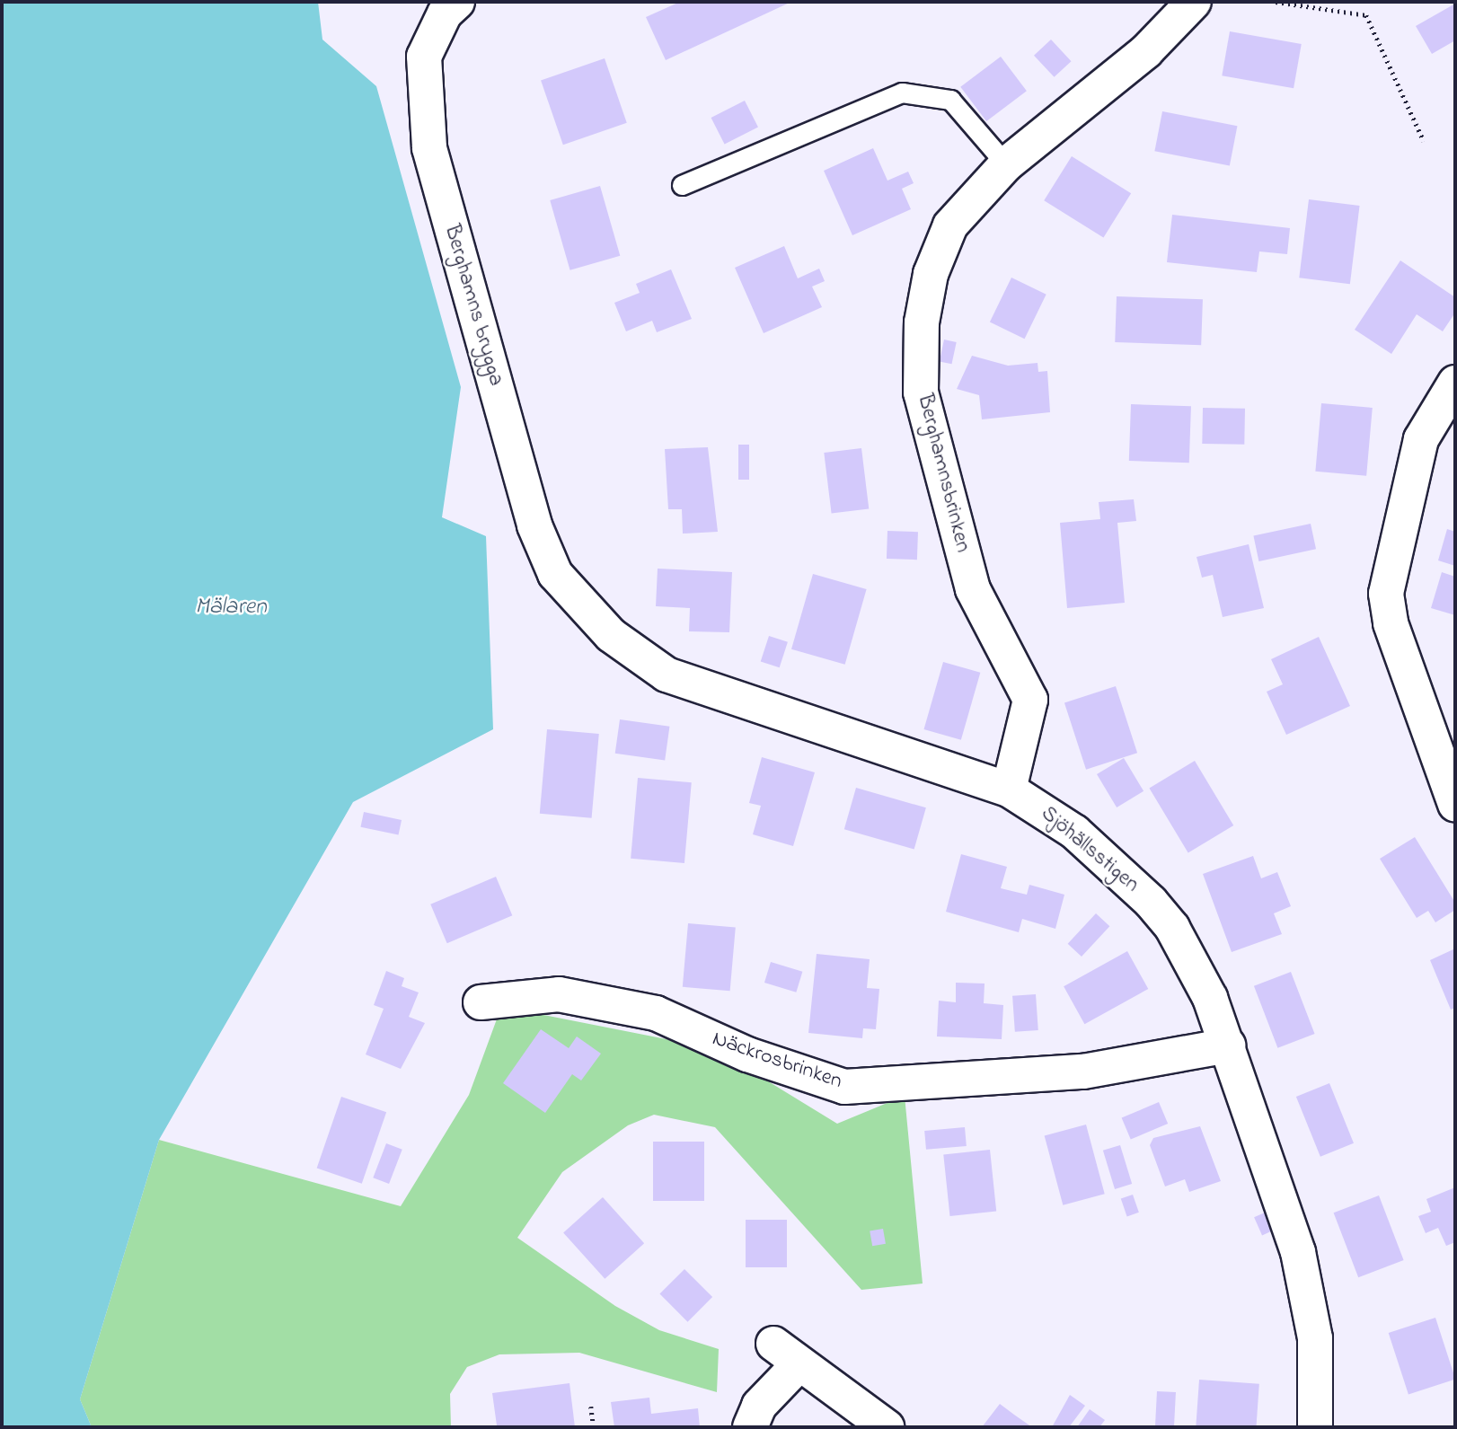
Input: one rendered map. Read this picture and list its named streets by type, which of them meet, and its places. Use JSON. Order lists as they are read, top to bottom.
{
  "streets": {
    "street": [
      "Berghamns brygga",
      "Berghamnsbrinken",
      "Sjöhällsstigen",
      "Näckrosbrinken"
    ]
  },
  "crossings": [
    ["Berghamns brygga", "Sjöhällsstigen"],
    ["Berghamnsbrinken", "Sjöhällsstigen"],
    ["Sjöhällsstigen", "Näckrosbrinken"]
  ],
  "water": ["Mälaren"]
}
